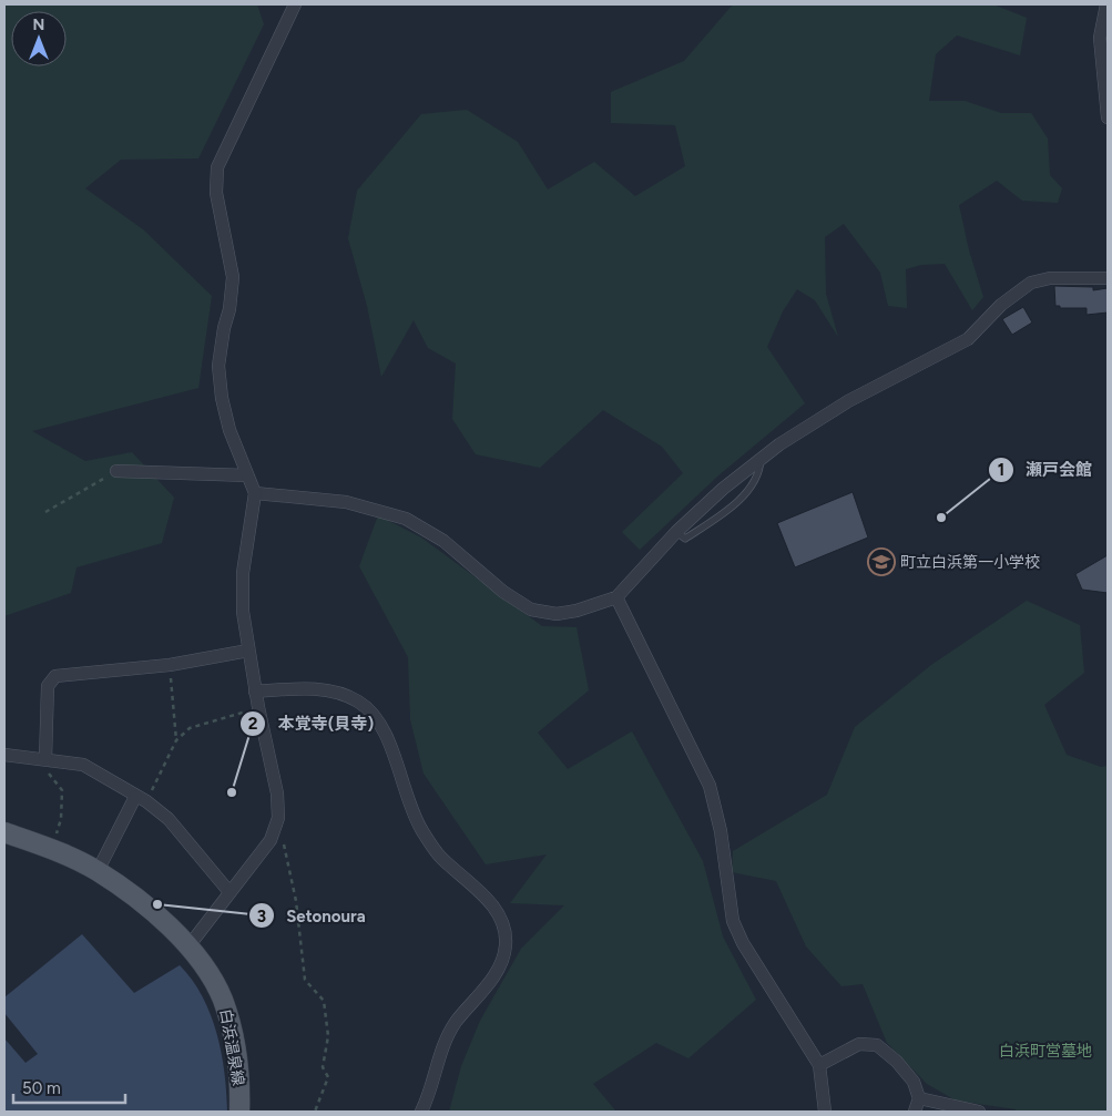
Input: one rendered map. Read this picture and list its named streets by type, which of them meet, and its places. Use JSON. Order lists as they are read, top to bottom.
{
  "streets": {
    "main road": ["白浜温泉線"]
  },
  "parks": ["白浜町営墓地"],
  "places": {
    "other": ["瀬戸会館", "本覚寺(貝寺)", "Setonoura"],
    "school or university": ["町立白浜第一小学校"]
  },
  "scale_bar": "50 m",
  "north": "top"
}
